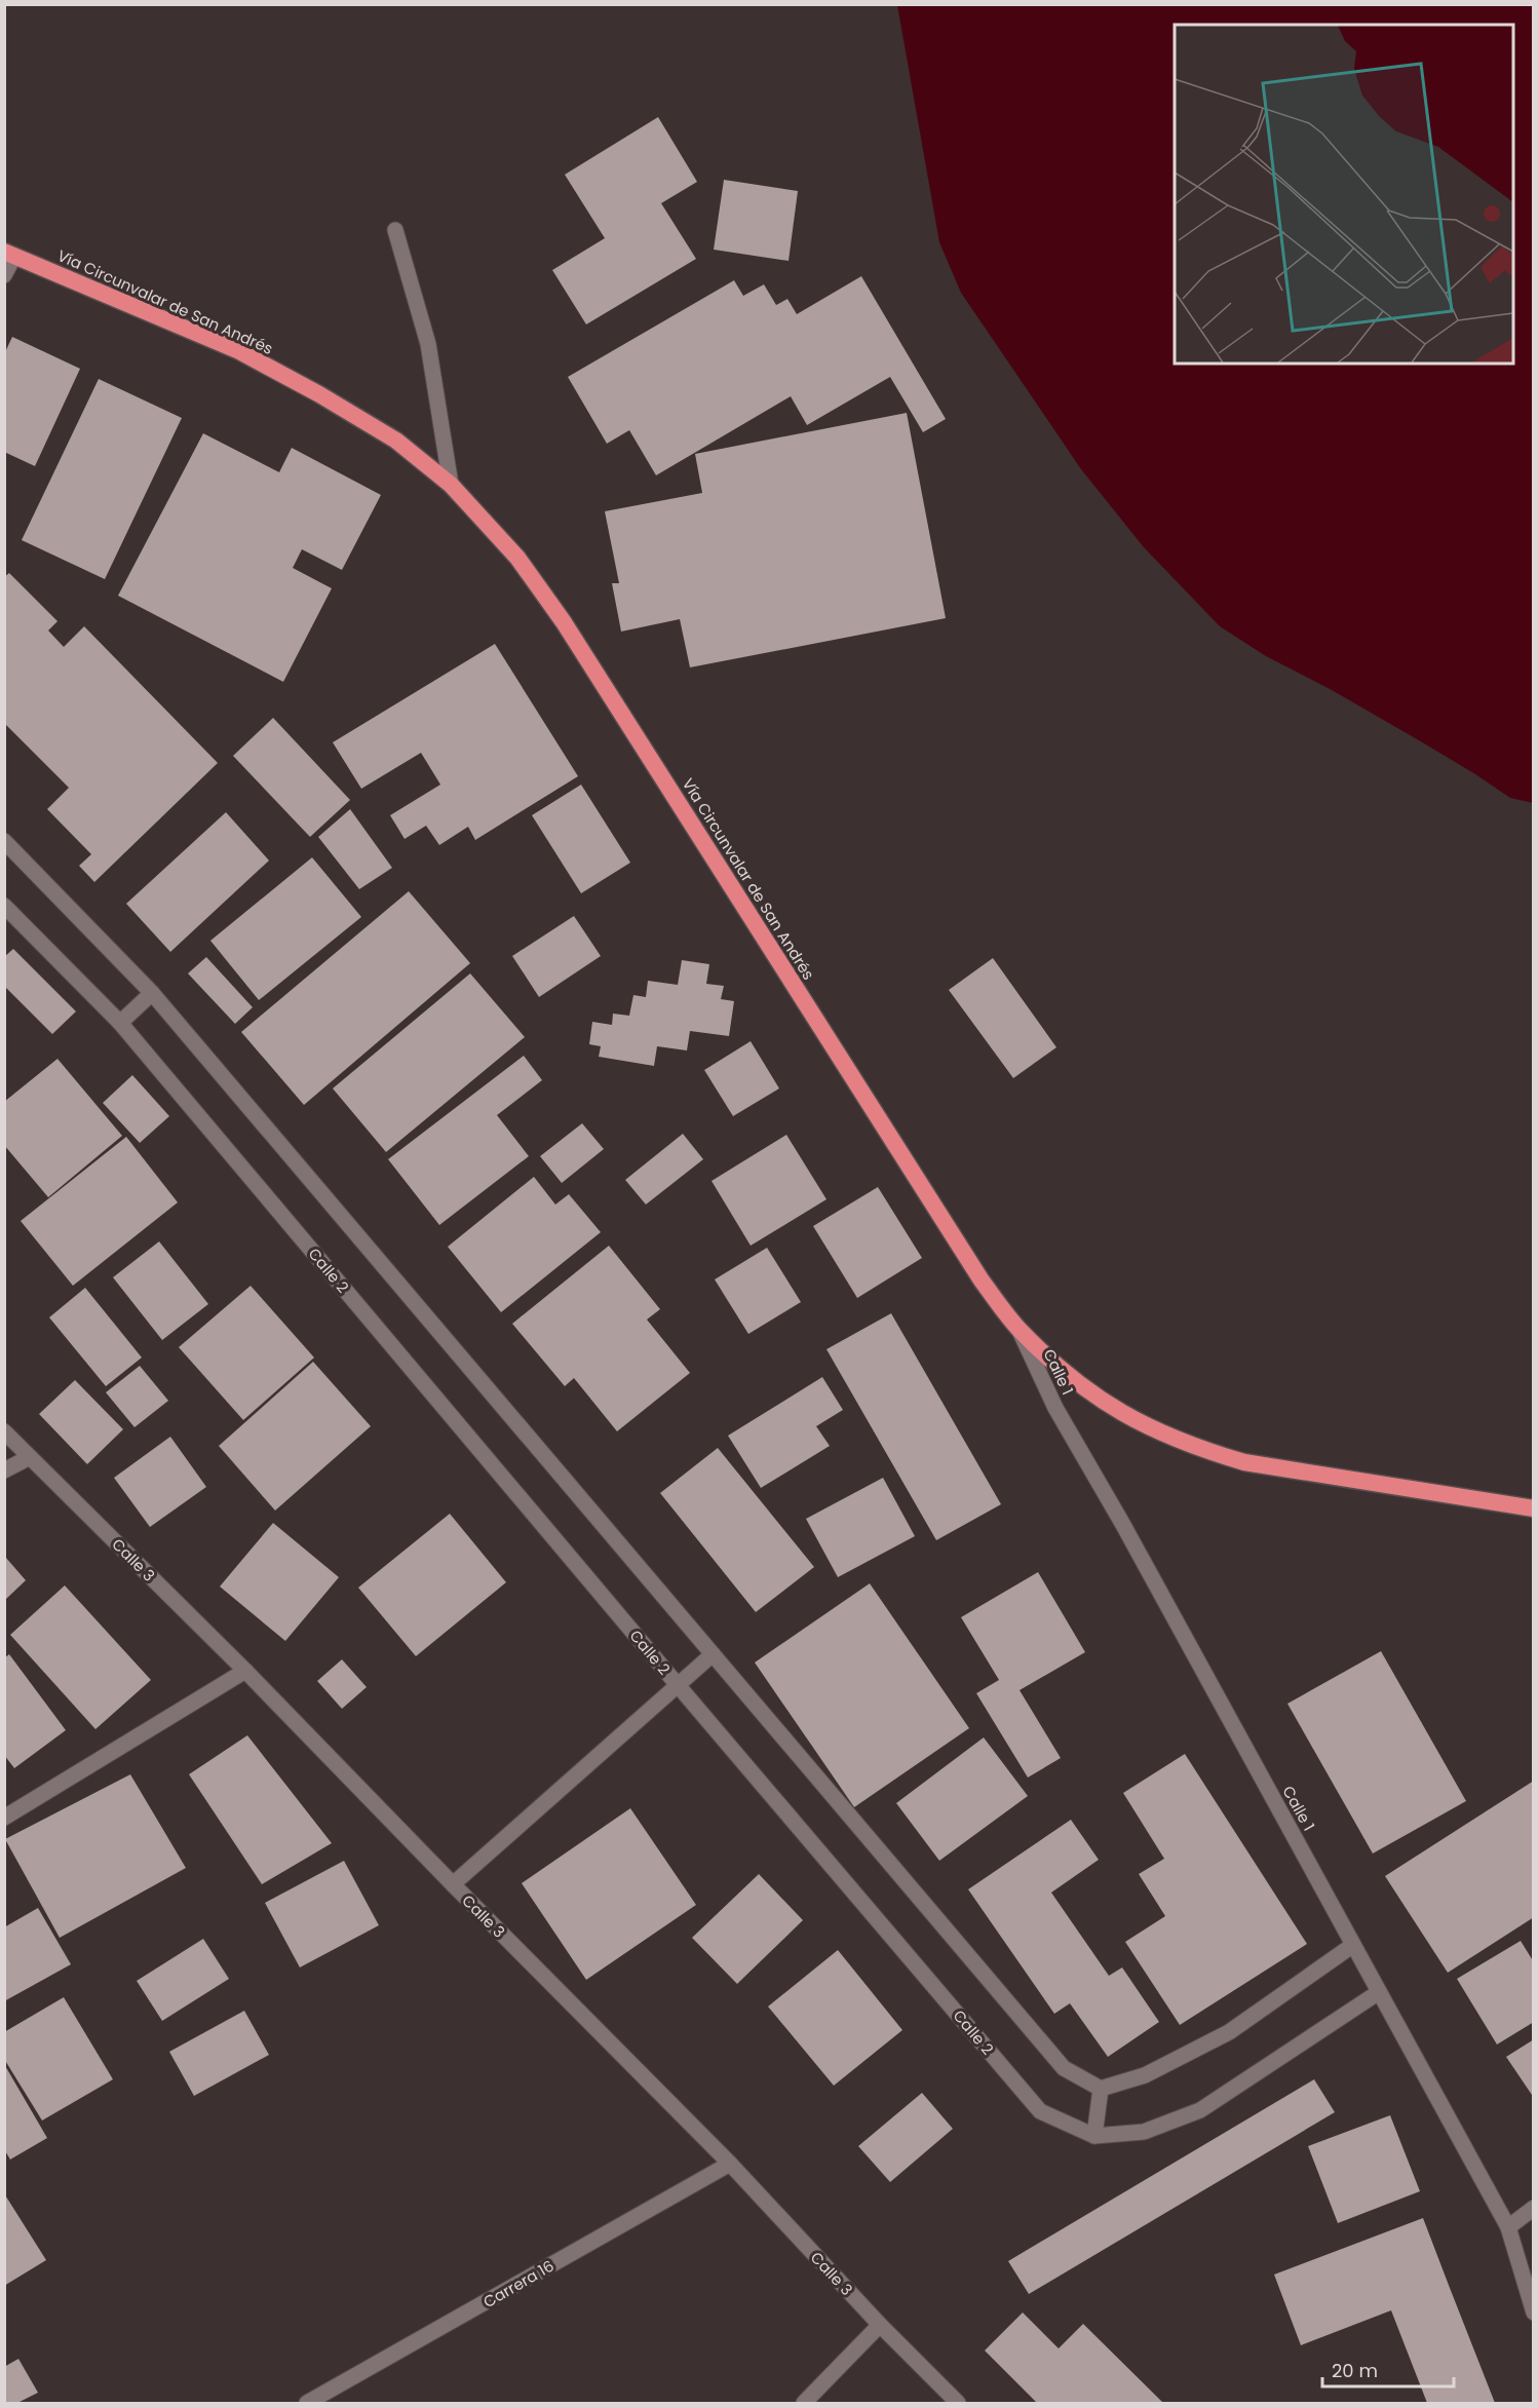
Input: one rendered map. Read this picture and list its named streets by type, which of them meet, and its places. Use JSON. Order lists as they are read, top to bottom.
{
  "streets": {
    "highway": ["Vía Circunvalar de San Andrés"],
    "street": [
      "Calle 2",
      "Calle 1",
      "Calle 3",
      "Carrera 16"
    ]
  },
  "crossings": [
    ["Vía Circunvalar de San Andrés", "Calle 1"],
    ["Calle 2", "Calle 1"],
    ["Calle 3", "Carrera 16"]
  ],
  "scale_bar": "20 m"
}
